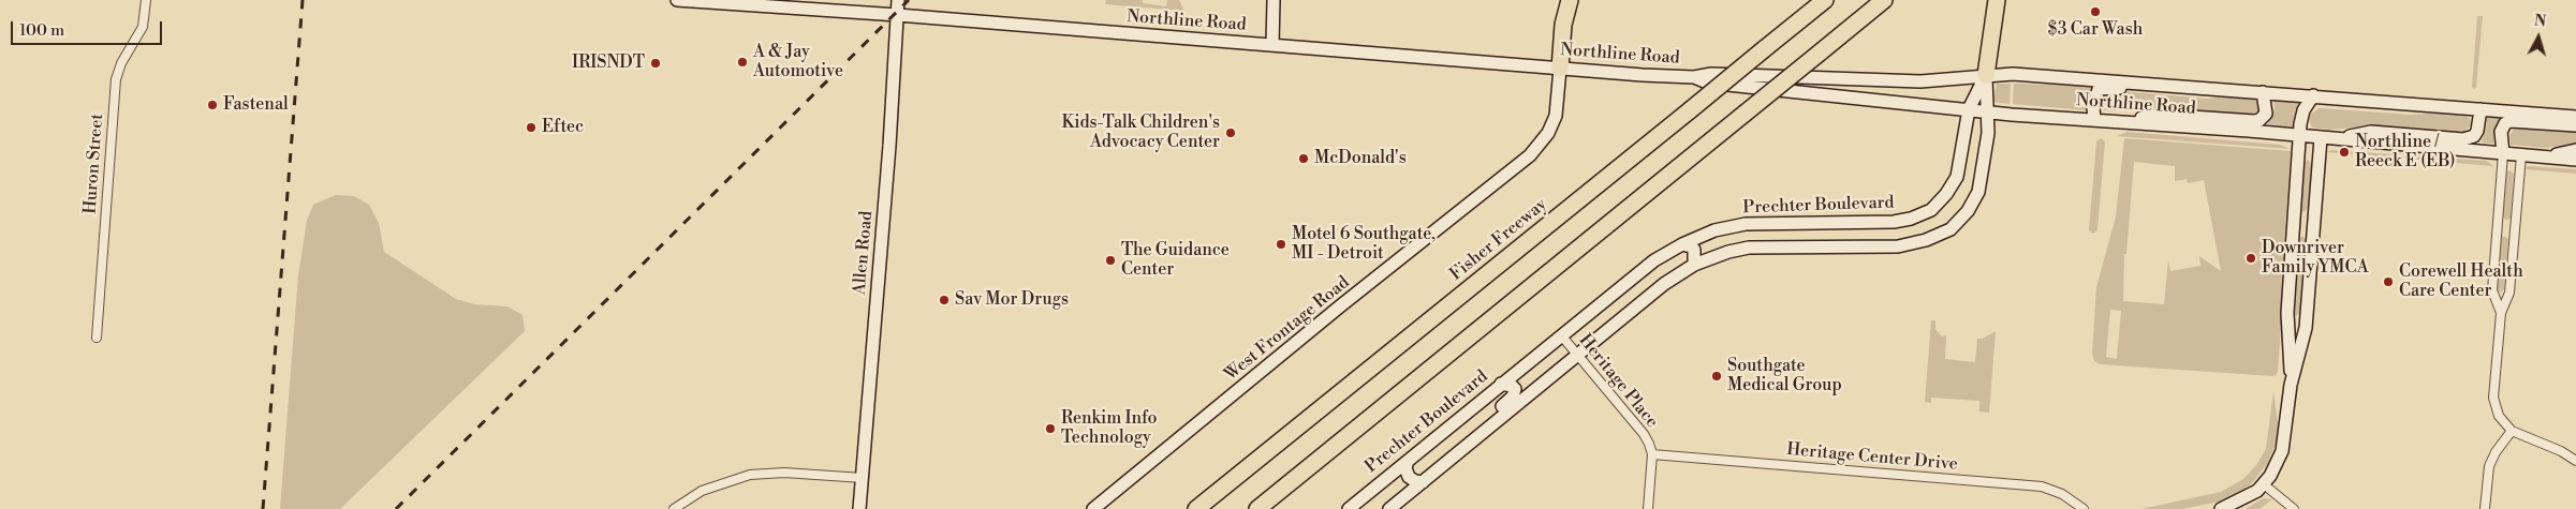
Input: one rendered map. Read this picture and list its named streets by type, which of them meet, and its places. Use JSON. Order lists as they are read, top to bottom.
{
  "streets": {
    "highway": ["Fisher Freeway"],
    "main road": [
      "Northline Road",
      "Prechter Boulevard",
      "Allen Road",
      "West Frontage Road"
    ],
    "street": ["Huron Street", "Heritage Place", "Heritage Center Drive"]
  },
  "crossings": [
    ["Northline Road", "Prechter Boulevard"],
    ["Northline Road", "Allen Road"],
    ["Northline Road", "West Frontage Road"],
    ["Prechter Boulevard", "Heritage Place"],
    ["Heritage Place", "Heritage Center Drive"]
  ],
  "places": [
    "$3 Car Wash",
    "A & Jay Automotive",
    "IRISNDT",
    "Fastenal",
    "Eftec",
    "Kids-Talk Children's Advocacy Center",
    "Northline / Reeck E (EB)",
    "McDonald's",
    "Motel 6 Southgate, MI - Detroit",
    "Downriver Family YMCA",
    "The Guidance Center",
    "Corewell Health Care Center",
    "Sav Mor Drugs",
    "Southgate Medical Group",
    "Renkim Info Technology"
  ],
  "scale_bar": "100 m",
  "north": "top"
}
